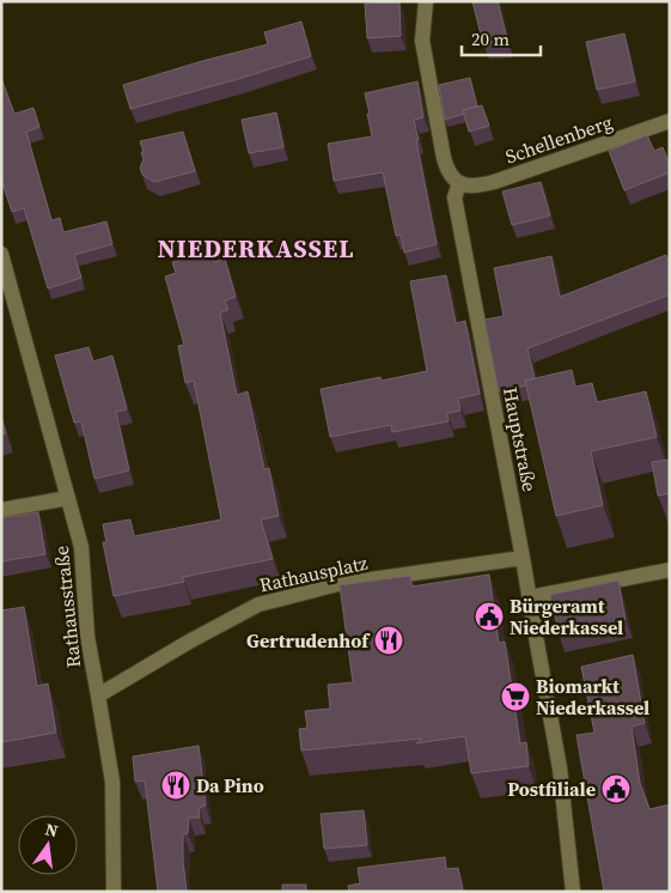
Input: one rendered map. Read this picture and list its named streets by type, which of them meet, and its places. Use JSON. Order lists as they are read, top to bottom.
{
  "streets": {
    "street": [
      "Schellenberg",
      "Hauptstraße",
      "Rathausplatz",
      "Rathausstraße"
    ]
  },
  "crossings": [
    ["Schellenberg", "Hauptstraße"],
    ["Hauptstraße", "Rathausplatz"],
    ["Rathausplatz", "Rathausstraße"]
  ],
  "districts": ["NIEDERKASSEL"],
  "places": {
    "public building": ["Bürgeramt Niederkassel", "Postfiliale"],
    "restaurant": ["Gertrudenhof", "Da Pino"],
    "supermarket": ["Biomarkt Niederkassel"]
  },
  "scale_bar": "20 m",
  "north": "top"
}
